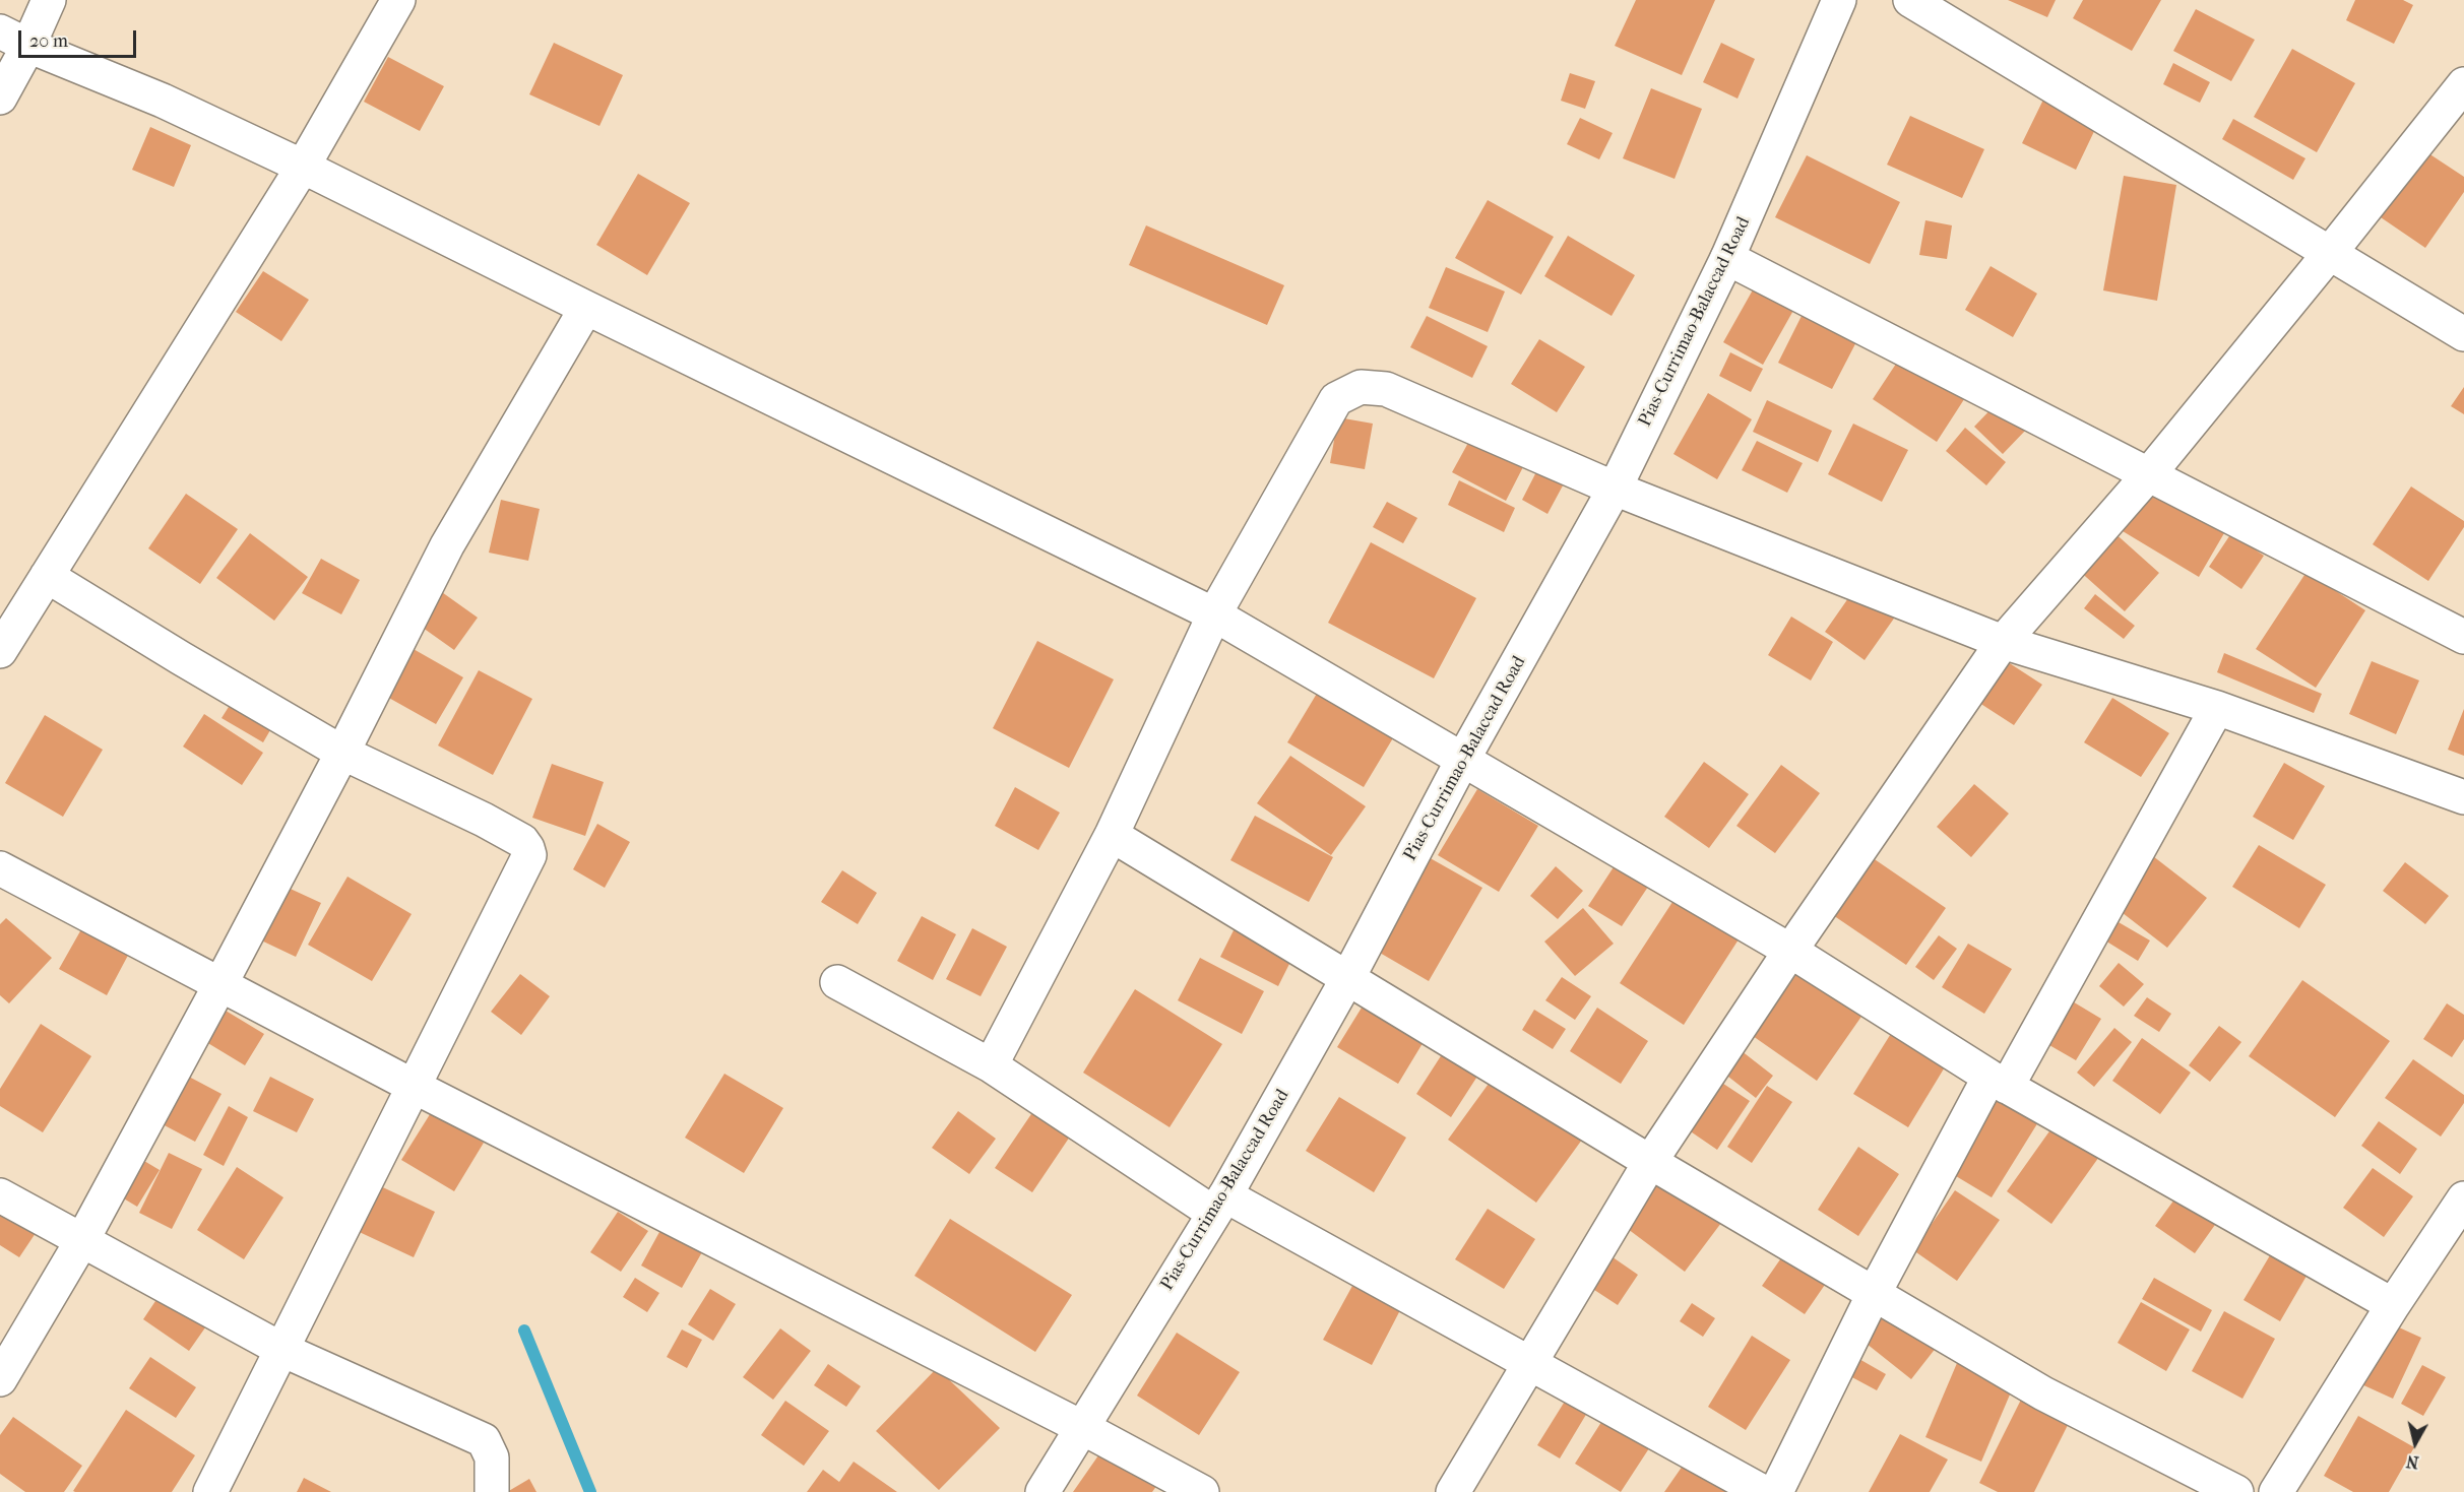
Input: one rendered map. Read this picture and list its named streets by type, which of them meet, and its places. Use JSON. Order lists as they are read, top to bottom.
{
  "streets": {
    "street": ["Pias-Currimao-Balaccad Road"]
  },
  "scale_bar": "20 m",
  "north": "bottom"
}
